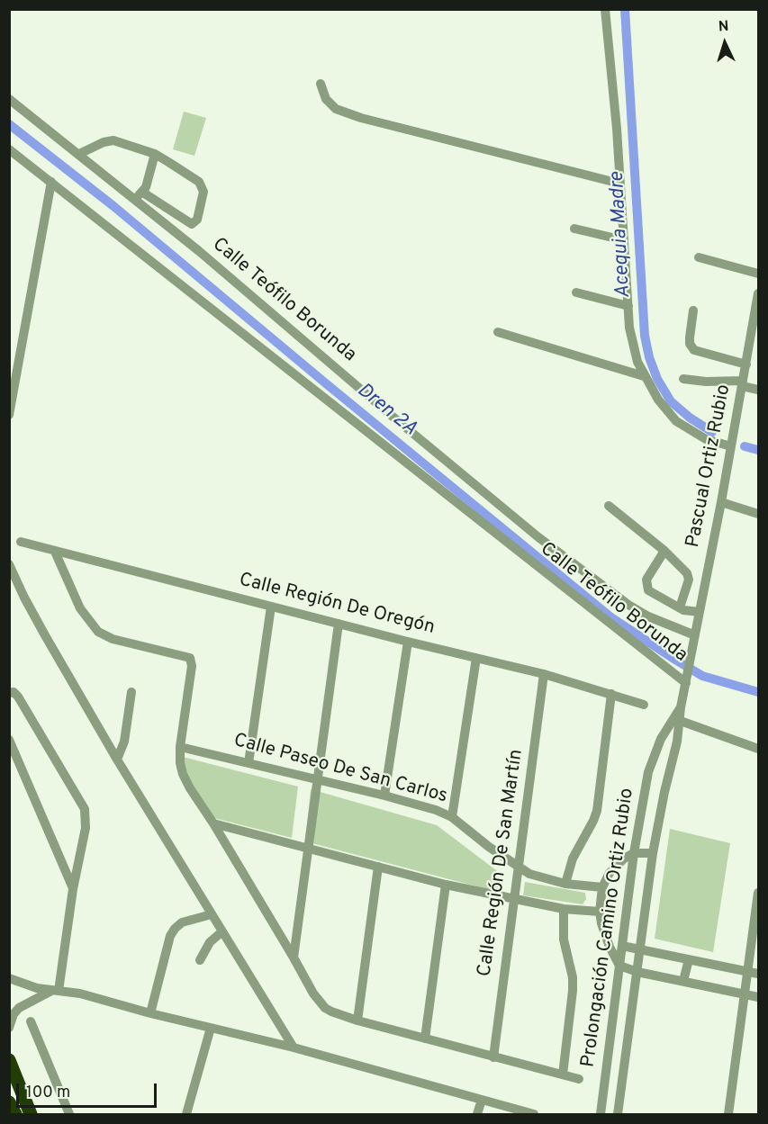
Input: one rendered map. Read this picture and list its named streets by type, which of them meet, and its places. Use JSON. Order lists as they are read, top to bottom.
{
  "streets": {
    "street": [
      "Calle Teófilo Borunda",
      "Pascual Ortiz Rubio",
      "Calle Región De Oregón",
      "Calle Paseo De San Carlos",
      "Calle Región De San Martín",
      "Prolongación Camino Ortiz Rubio"
    ]
  },
  "crossings": [
    ["Calle Teófilo Borunda", "Pascual Ortiz Rubio"],
    ["Pascual Ortiz Rubio", "Prolongación Camino Ortiz Rubio"],
    ["Calle Región De Oregón", "Calle Región De San Martín"],
    ["Calle Paseo De San Carlos", "Calle Región De San Martín"]
  ],
  "water": ["Acequia Madre", "Dren 2A"],
  "scale_bar": "100 m",
  "north": "top"
}
